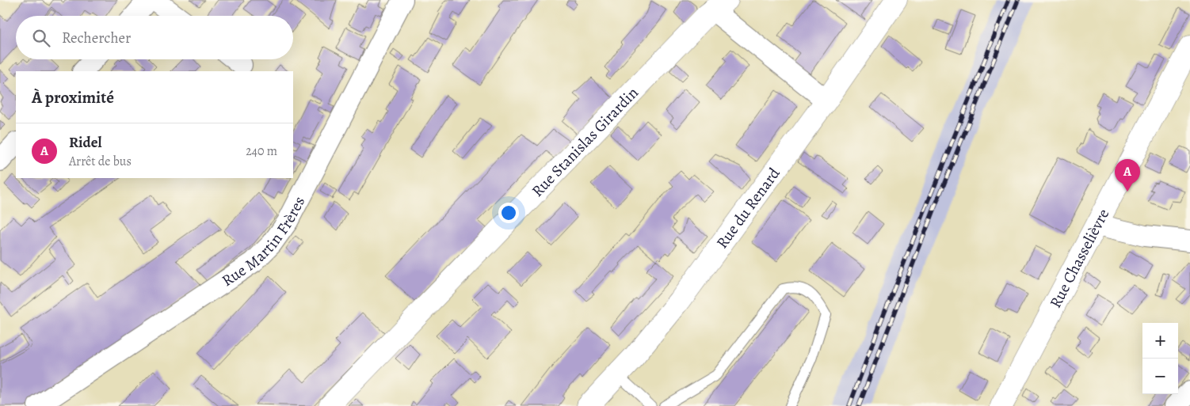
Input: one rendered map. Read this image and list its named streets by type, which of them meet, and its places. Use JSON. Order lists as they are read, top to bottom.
{
  "streets": {
    "street": [
      "Rue Stanislas Girardin",
      "Rue du Renard",
      "Rue Martin Frères",
      "Rue Chasselièvre"
    ]
  },
  "page": {
    "search": "Rechercher",
    "heading": "À proximité",
    "list": [
      {
        "mark": "A",
        "name": "Ridel",
        "note": "Arrêt de bus",
        "value": "240 m"
      }
    ],
    "pins": "A",
    "map_buttons": ["+", "−"]
  }
}
